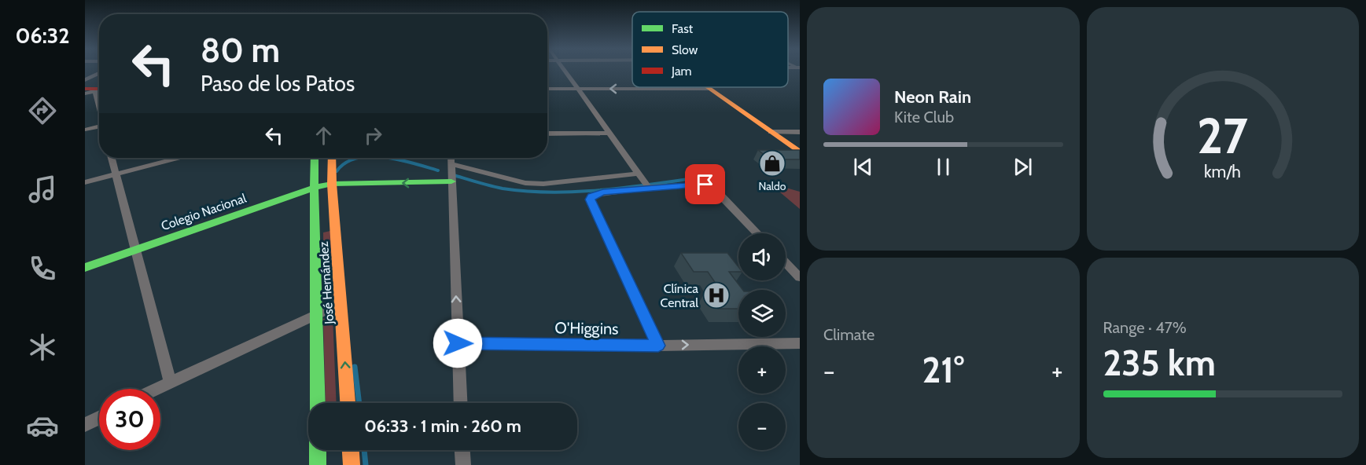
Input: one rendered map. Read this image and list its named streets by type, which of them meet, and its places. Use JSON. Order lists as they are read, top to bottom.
{
  "streets": {
    "street": ["Colegio Nacional", "José Hernández", "O'Higgins"]
  },
  "crossings": [
    ["Colegio Nacional", "José Hernández"]
  ],
  "one_way": ["O'Higgins"],
  "places": {
    "shop": ["Naldo"],
    "hospital": ["Clínica Central"]
  },
  "legend": ["Fast", "Slow", "Jam"],
  "page": {
    "tabs": "06:32",
    "turn": ["80 m", "Paso de los Patos"],
    "song": ["Neon Rain", "Kite Club"],
    "map_buttons": ["+", "−"],
    "tile": [
      "Climate",
      ["Range · 47%", "235 km"]
    ],
    "heat": ["−", "21°", "+"],
    "limit": "30",
    "trip": "06:33 · 1 min · 260 m",
    "gauge": ["27", "km/h"]
  }
}
